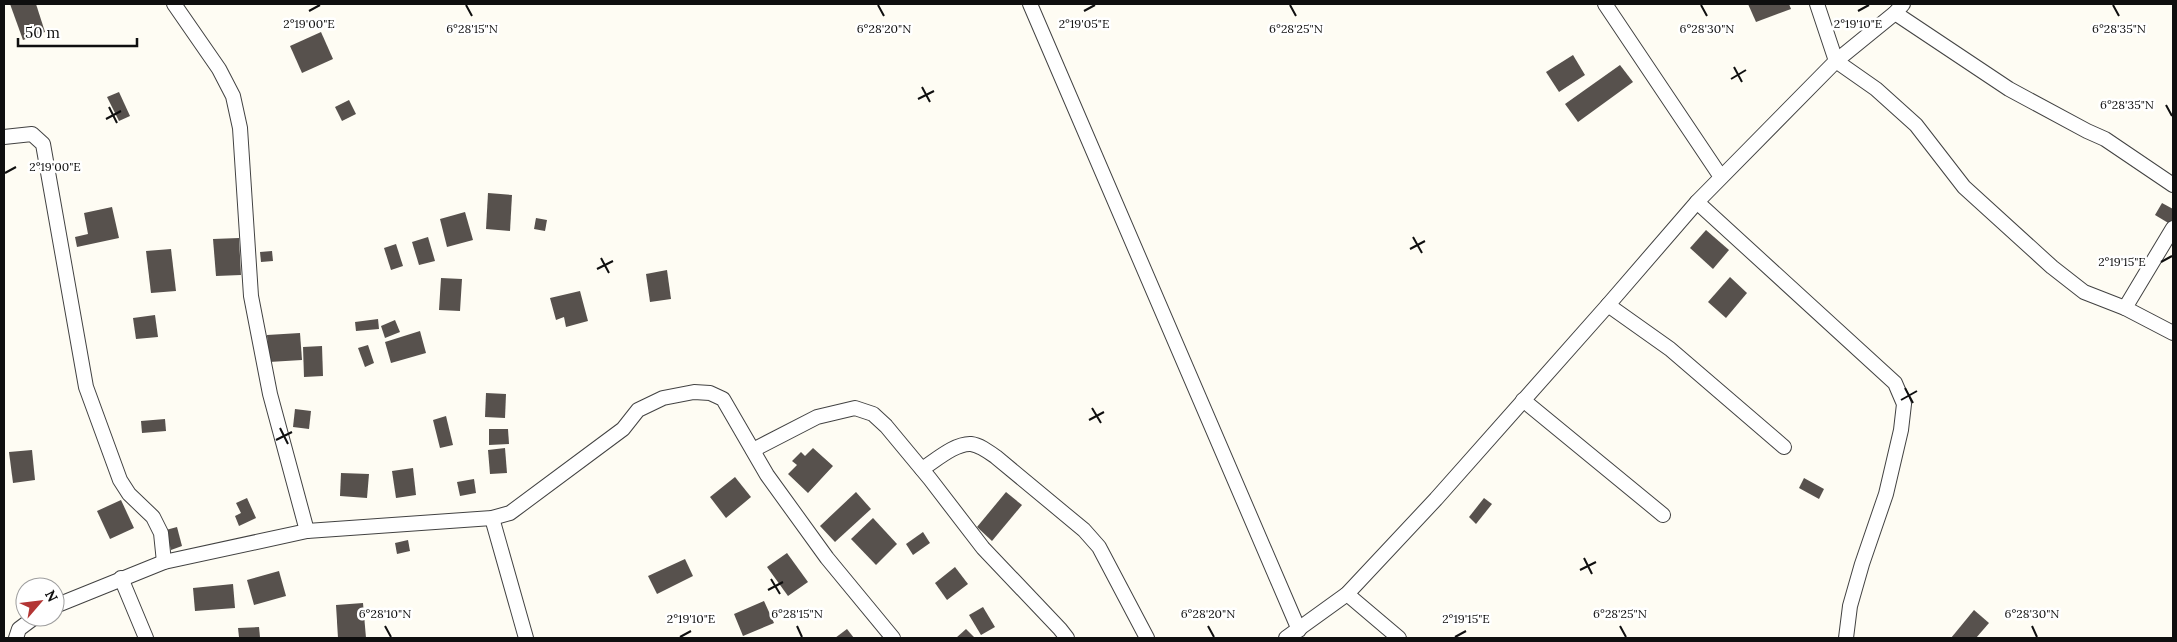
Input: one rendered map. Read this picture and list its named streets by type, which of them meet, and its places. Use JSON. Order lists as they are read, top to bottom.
{
  "scale_bar": "50 m",
  "north": "top right",
  "coordinates": [
    "2°19'00\"E",
    "2°19'05\"E",
    "2°19'10\"E",
    "6°28'35\"N",
    "6°28'15\"N",
    "6°28'20\"N",
    "6°28'25\"N",
    "6°28'30\"N",
    "2°19'15\"E",
    "6°28'10\"N"
  ]
}
